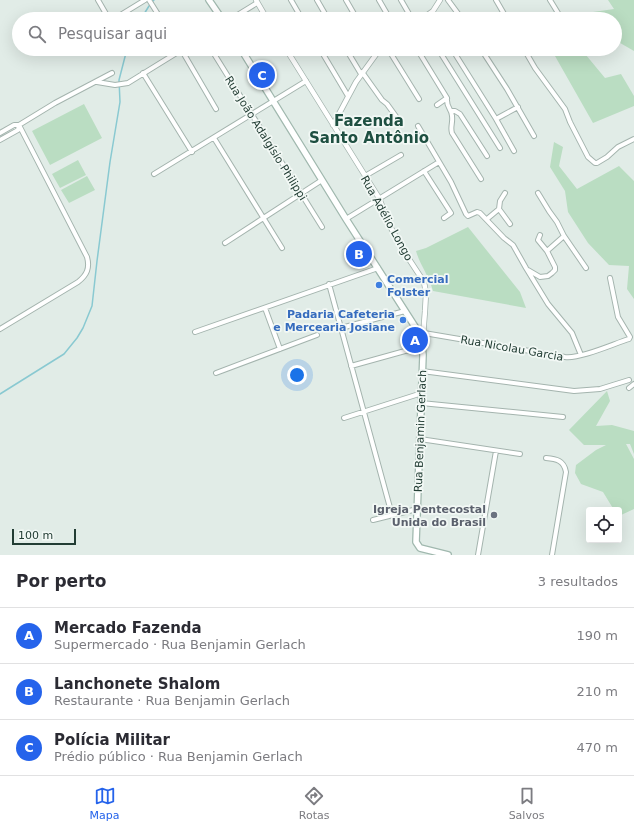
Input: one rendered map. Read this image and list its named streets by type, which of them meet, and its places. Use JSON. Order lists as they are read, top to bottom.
{
  "streets": {
    "main road": ["Rua Benjamin Gerlach"],
    "street": ["Rua João Adalgísio Philippi", "Rua Adélio Longo", "Rua Nicolau Garcia"]
  },
  "crossings": [
    ["Rua Adélio Longo", "Rua Nicolau Garcia"],
    ["Rua Adélio Longo", "Rua Benjamin Gerlach"],
    ["Rua Nicolau Garcia", "Rua Benjamin Gerlach"]
  ],
  "districts": ["Fazenda Santo Antônio"],
  "places": ["Comercial Folster", "Padaria Cafeteria e Mercearia Josiane", "Igreja Pentecostal Unida do Brasil"],
  "scale_bar": "100 m",
  "page": {
    "search": "Pesquisar aqui",
    "pins": ["C", "B", "A"],
    "scale": "100 m",
    "heading": ["Por perto", "3 resultados"],
    "list": [
      {
        "mark": "A",
        "name": "Mercado Fazenda",
        "note": "Supermercado · Rua Benjamin Gerlach",
        "value": "190 m"
      },
      {
        "mark": "B",
        "name": "Lanchonete Shalom",
        "note": "Restaurante · Rua Benjamin Gerlach",
        "value": "210 m"
      },
      {
        "mark": "C",
        "name": "Polícia Militar",
        "note": "Prédio público · Rua Benjamin Gerlach",
        "value": "470 m"
      }
    ],
    "nav": ["Mapa", "Rotas", "Salvos"]
  }
}
